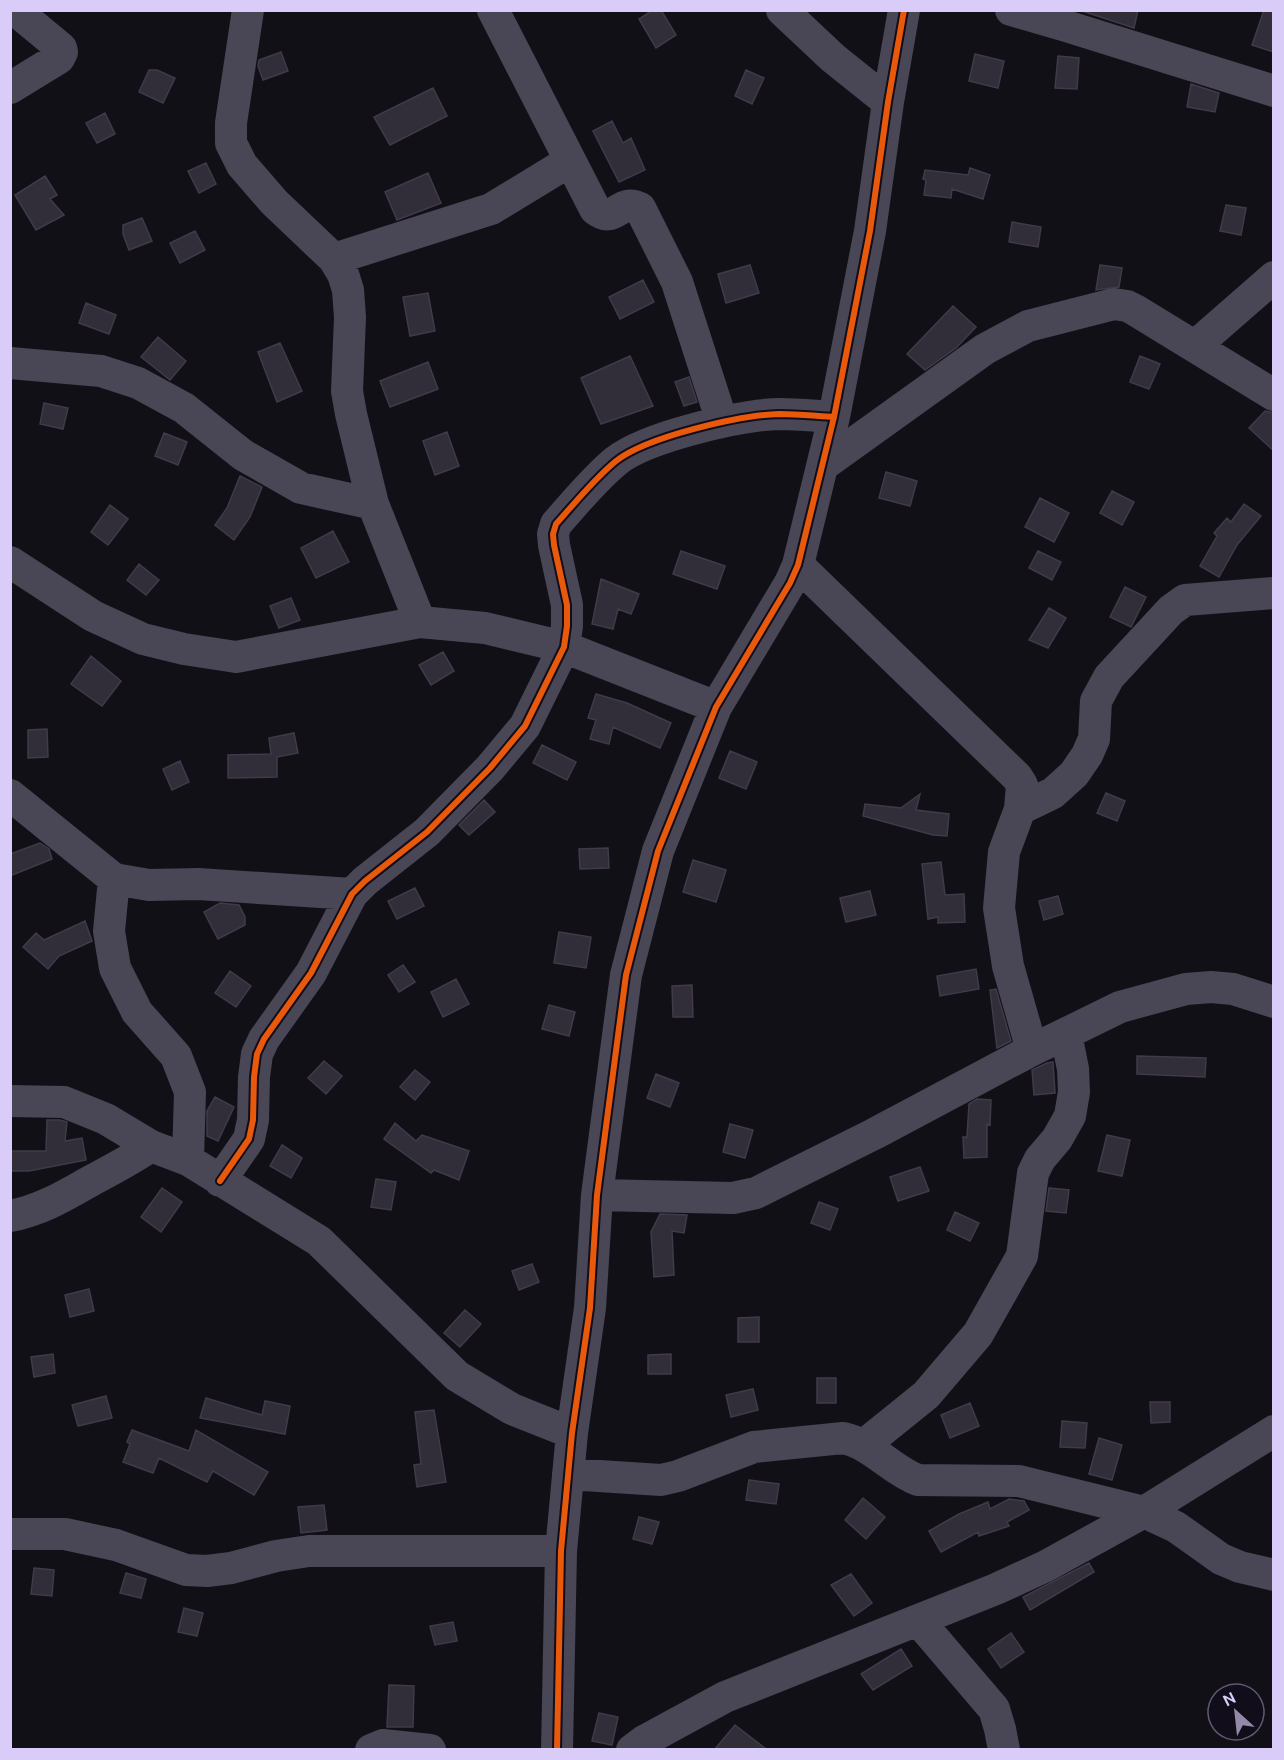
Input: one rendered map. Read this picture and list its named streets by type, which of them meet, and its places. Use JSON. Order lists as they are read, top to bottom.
{
  "north": "top left"
}
